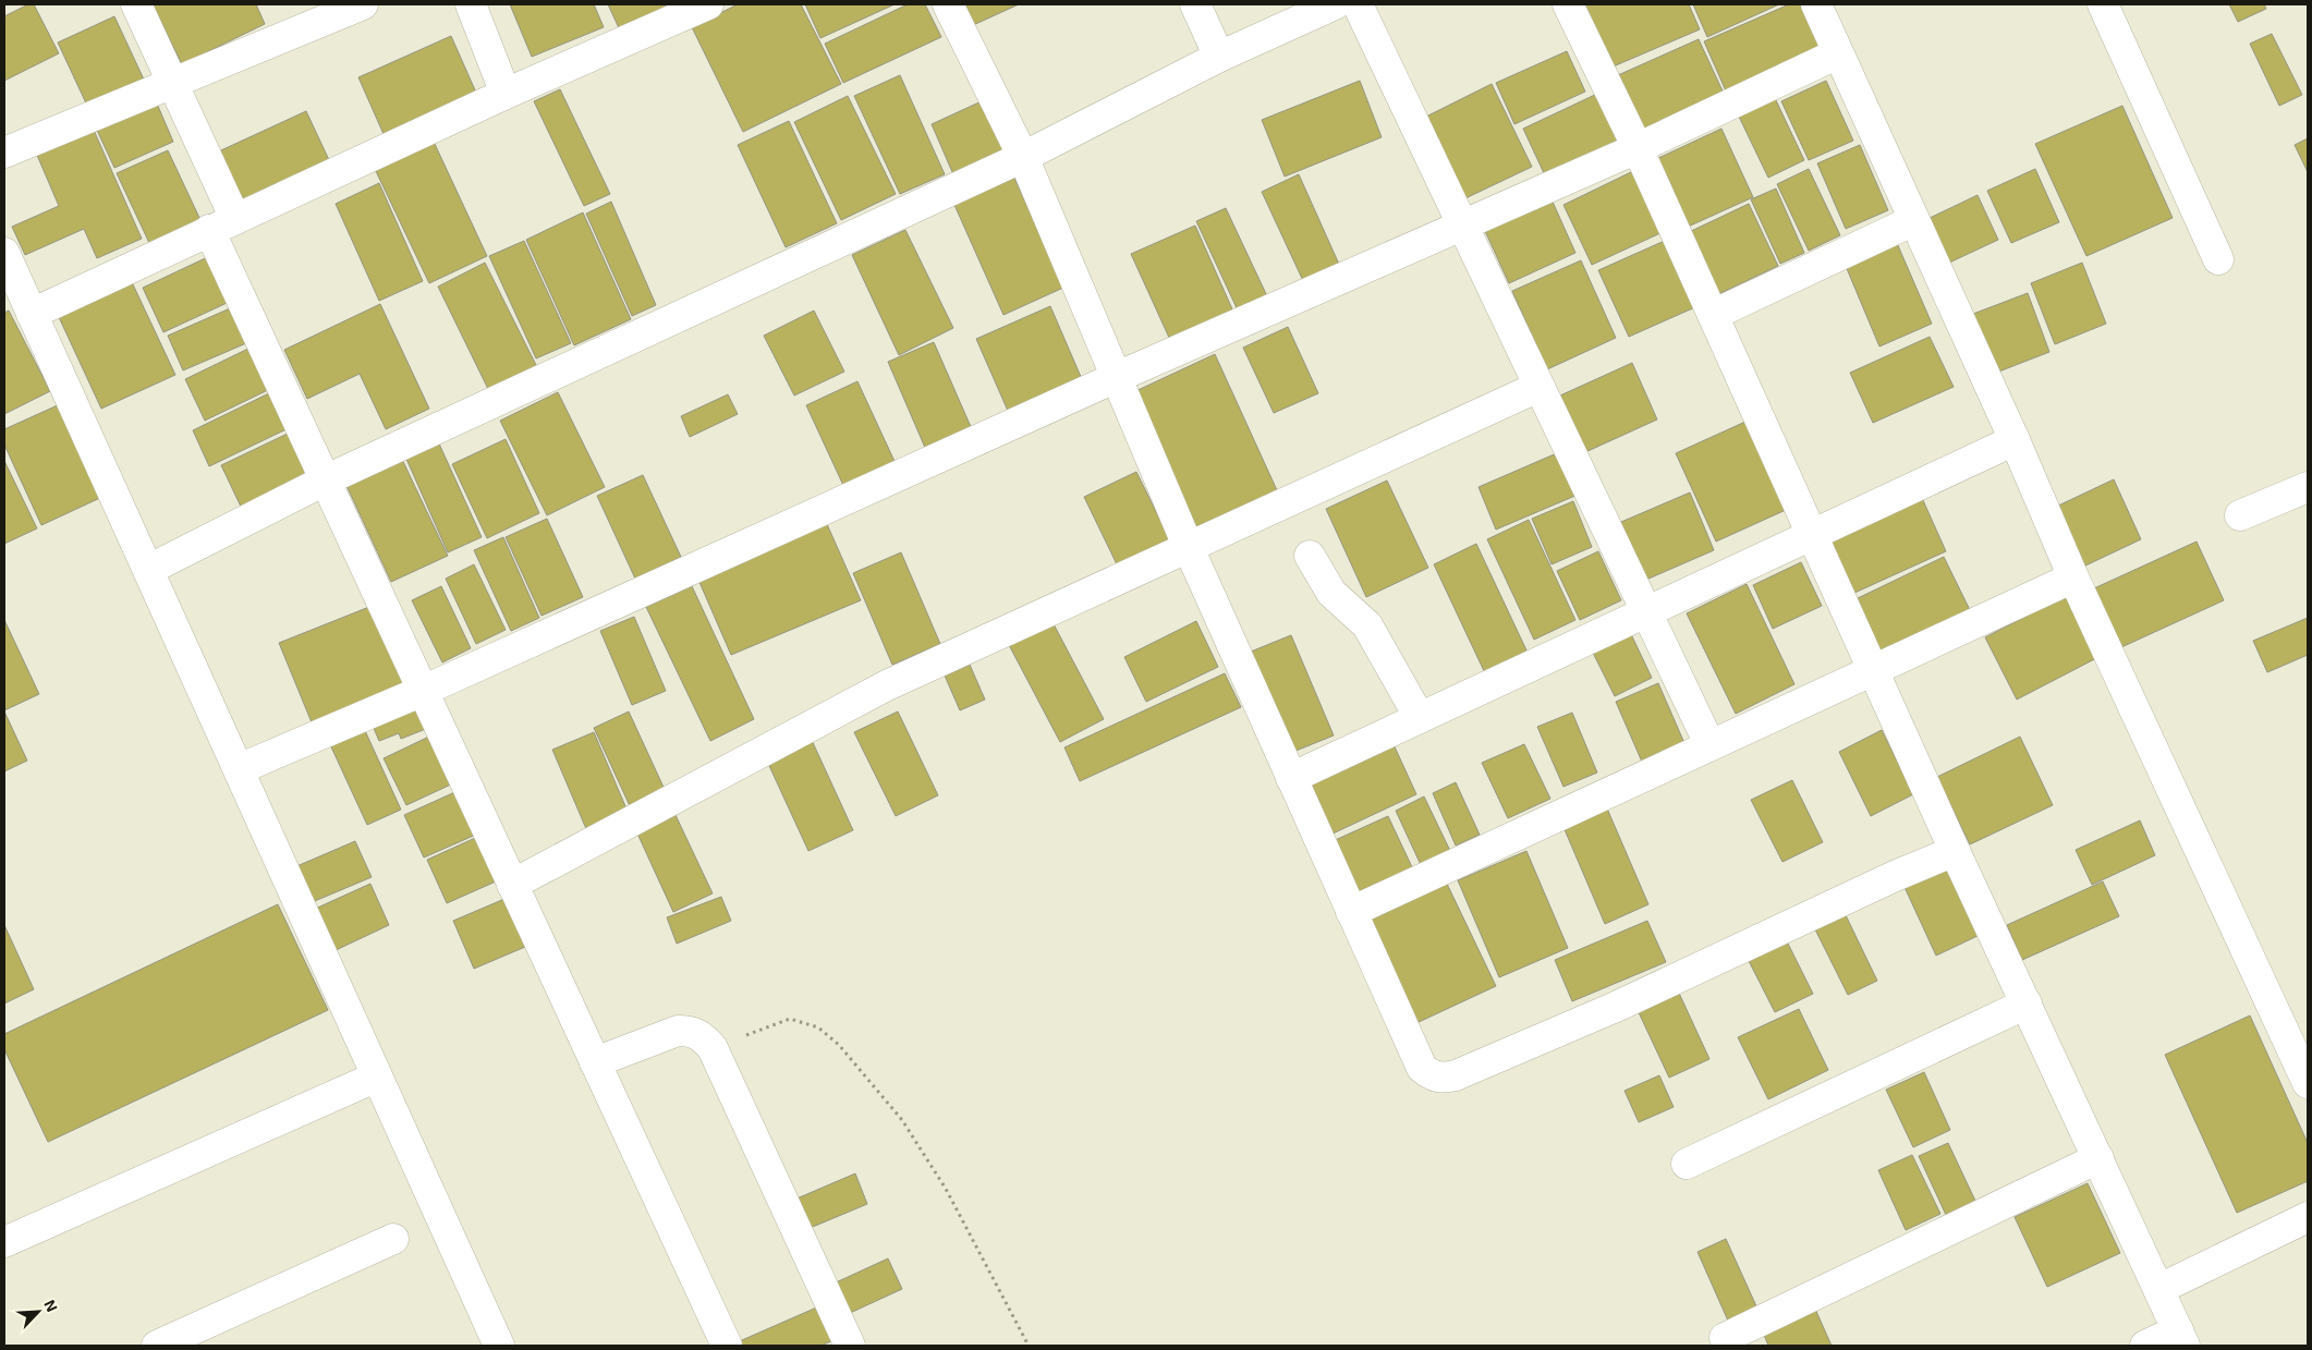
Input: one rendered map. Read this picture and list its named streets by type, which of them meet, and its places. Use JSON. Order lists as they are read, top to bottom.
{
  "north": "top right"
}
